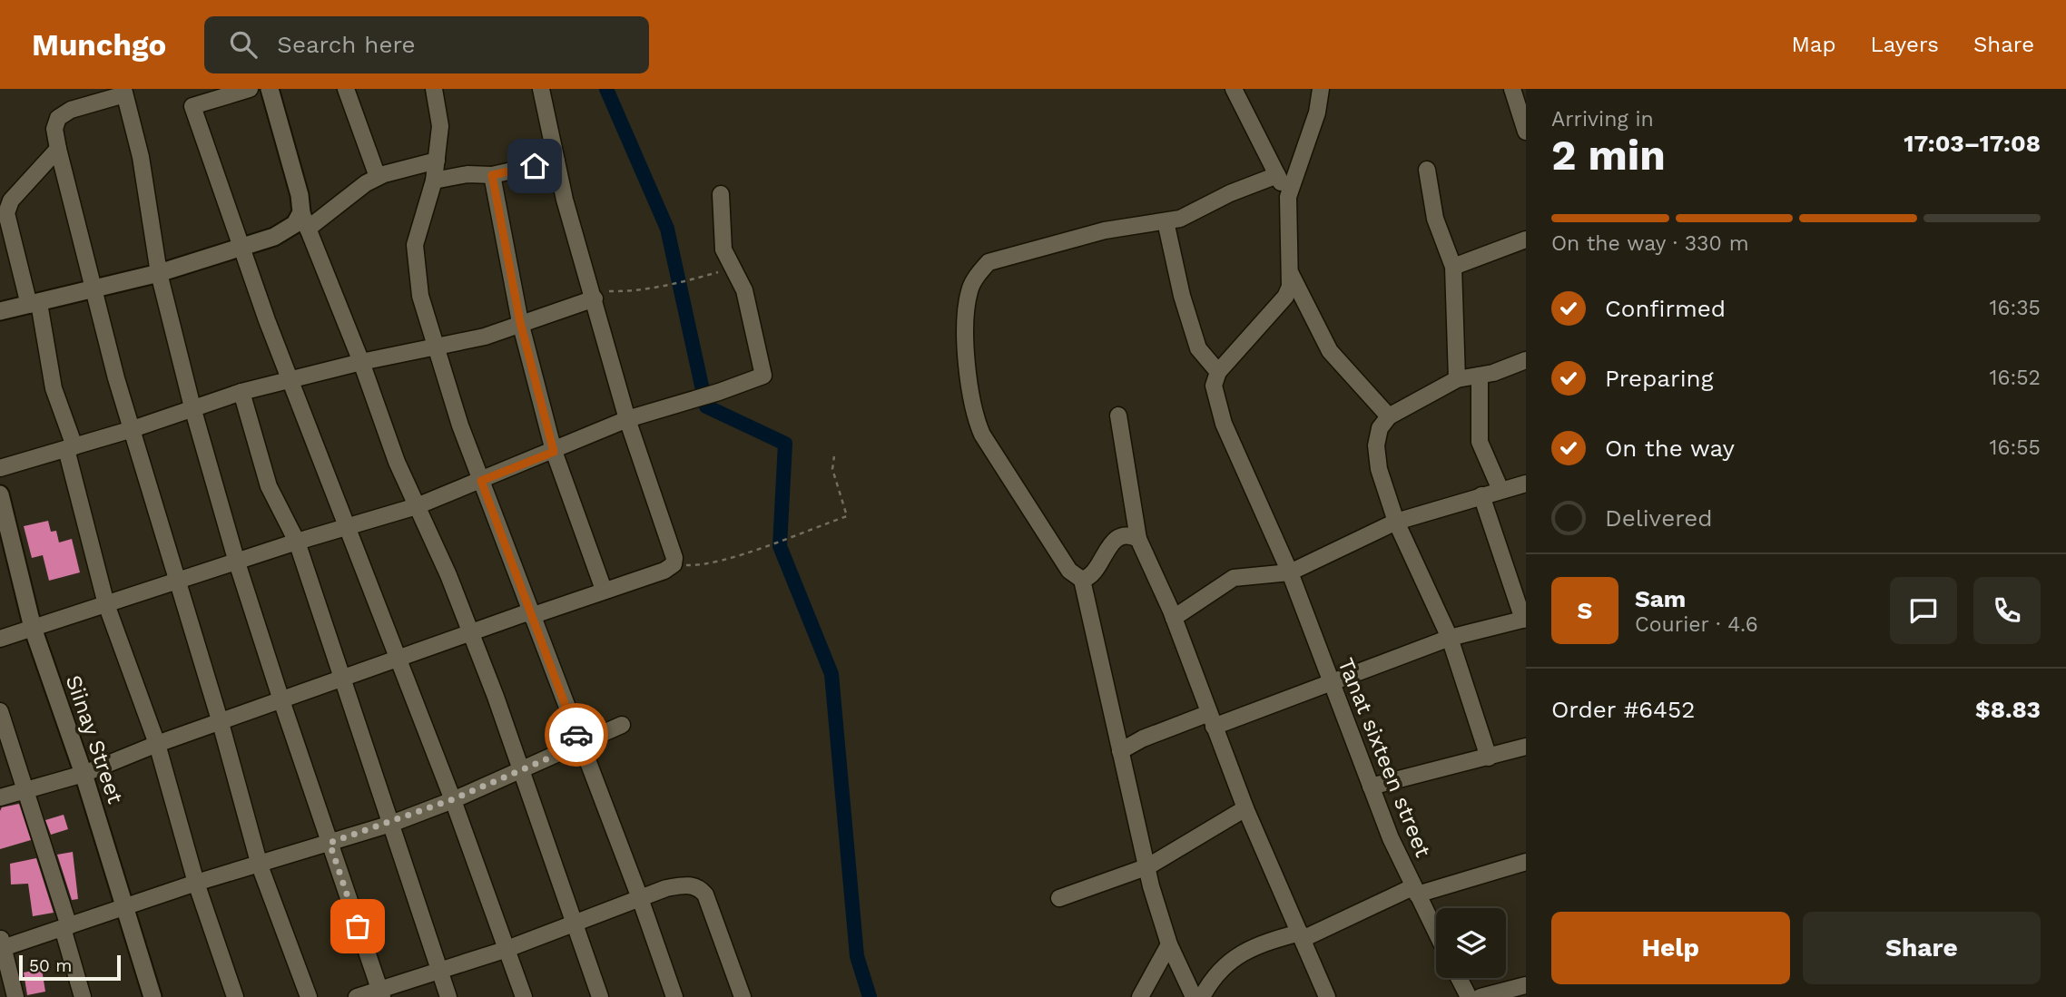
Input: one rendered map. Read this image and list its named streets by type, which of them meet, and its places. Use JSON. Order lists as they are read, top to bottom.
{
  "streets": {
    "street": ["Siinay Street", "Tanat sixteen street"]
  },
  "scale_bar": "50 m",
  "page": {
    "header": "Munchgo",
    "search": "Search here",
    "nav": ["Map", "Layers", "Share"],
    "heading": ["2 min", "Arriving in", "17:03–17:08"],
    "panel": [
      "Sam",
      "Courier · 4.6",
      "Order #6452",
      "$8.83"
    ],
    "bar": "On the way · 330 m",
    "list": [
      ["Confirmed", "16:35"],
      ["Preparing", "16:52"],
      ["On the way", "16:55"],
      "Delivered"
    ],
    "round": "S",
    "buttons": ["Help", "Share"],
    "scale": "50 m"
  }
}
